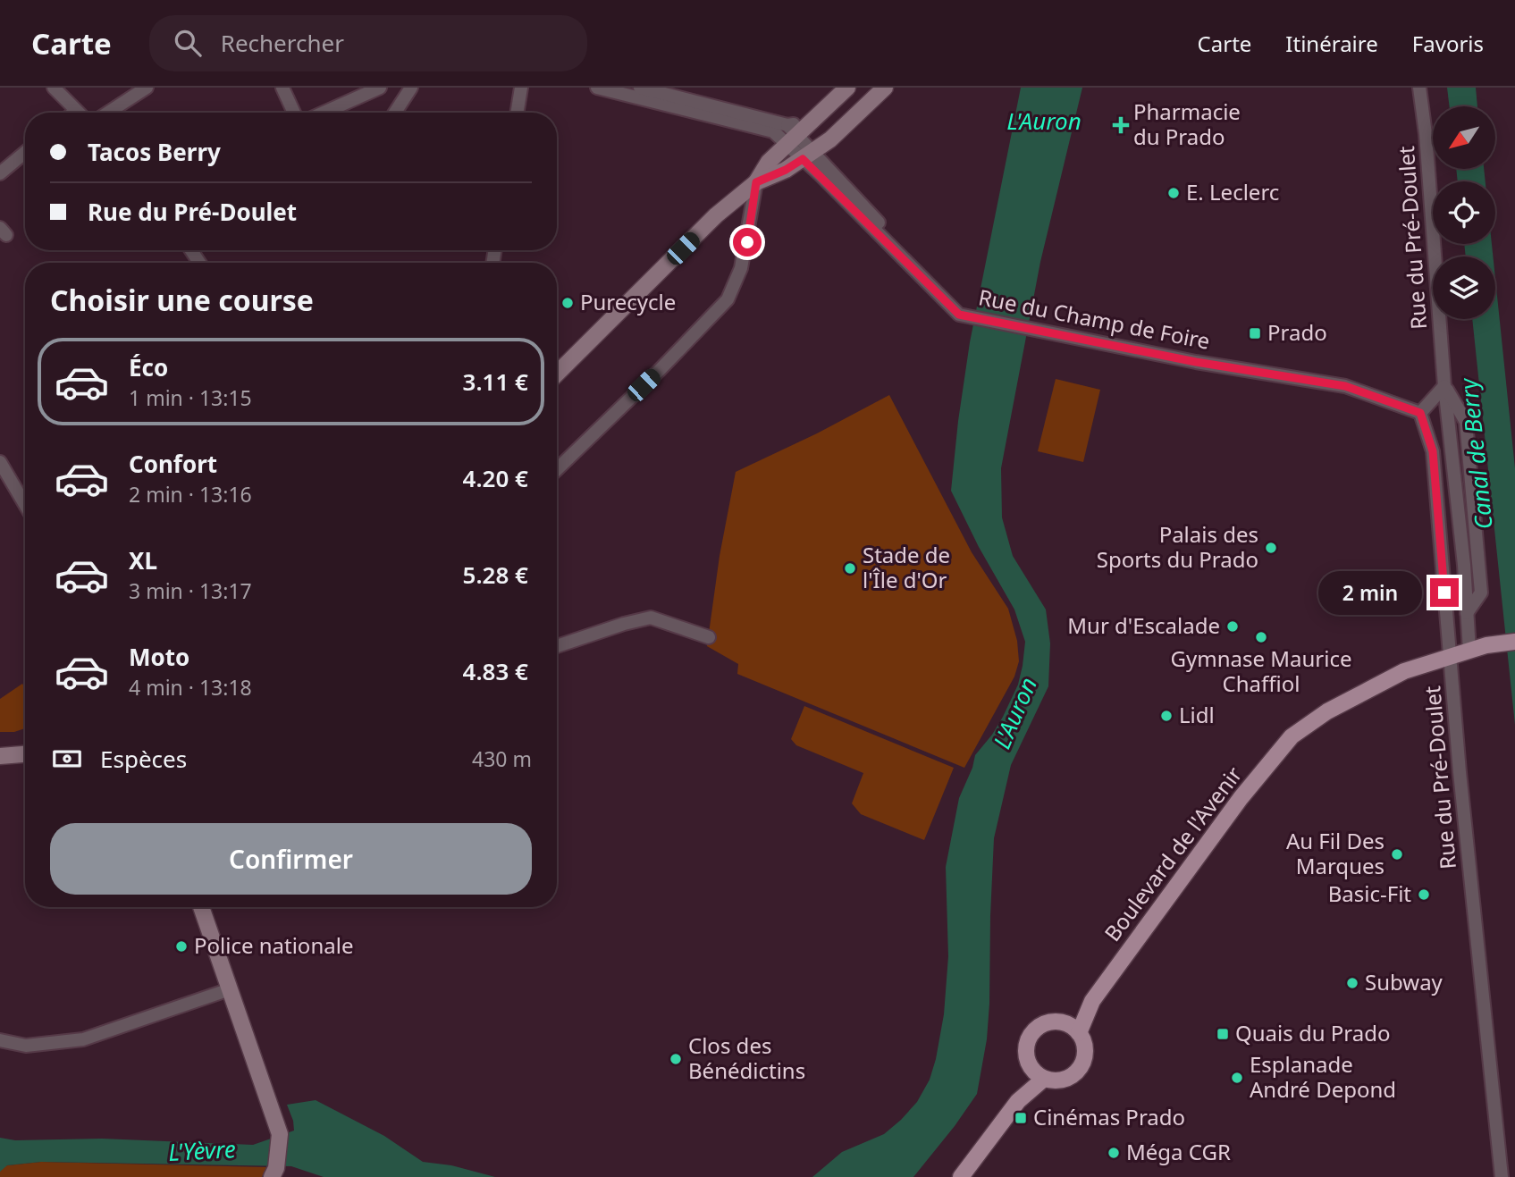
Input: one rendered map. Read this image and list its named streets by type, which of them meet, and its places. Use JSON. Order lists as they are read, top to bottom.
{
  "streets": {
    "main road": ["Boulevard de l'Avenir"],
    "street": ["Rue du Pré-Doulet", "Rue du Champ de Foire"]
  },
  "crossings": [
    ["Rue du Pré-Doulet", "Rue du Champ de Foire"],
    ["Rue du Pré-Doulet", "Boulevard de l'Avenir"]
  ],
  "water": ["L'Auron", "Canal de Berry", "L'Yèvre"],
  "places": {
    "health": ["Pharmacie du Prado"],
    "other": [
      "E. Leclerc",
      "Purecycle",
      "Palais des Sports du Prado",
      "Stade de l'Île d'Or",
      "Mur d'Escalade",
      "Gymnase Maurice Chaffiol",
      "Lidl",
      "Au Fil Des Marques",
      "Basic-Fit",
      "Police nationale",
      "Subway",
      "Clos des Bénédictins",
      "Esplanade André Depond",
      "Méga CGR"
    ],
    "transit": ["Prado", "Quais du Prado", "Cinémas Prado"]
  },
  "north": "bottom left",
  "page": {
    "header": "Carte",
    "search": "Rechercher",
    "nav": ["Carte", "Itinéraire", "Favoris"],
    "banner": ["Tacos Berry", "Rue du Pré-Doulet"],
    "heading": "Choisir une course",
    "list": [
      {
        "name": "Éco",
        "note": "1 min · 13:15",
        "value": "3.11 €"
      },
      {
        "name": "Confort",
        "note": "2 min · 13:16",
        "value": "4.20 €"
      },
      {
        "name": "XL",
        "note": "3 min · 13:17",
        "value": "5.28 €"
      },
      {
        "name": "Moto",
        "note": "4 min · 13:18",
        "value": "4.83 €"
      }
    ],
    "bubble": "2 min",
    "pay": ["Espèces", "430 m"],
    "buttons": "Confirmer"
  }
}
